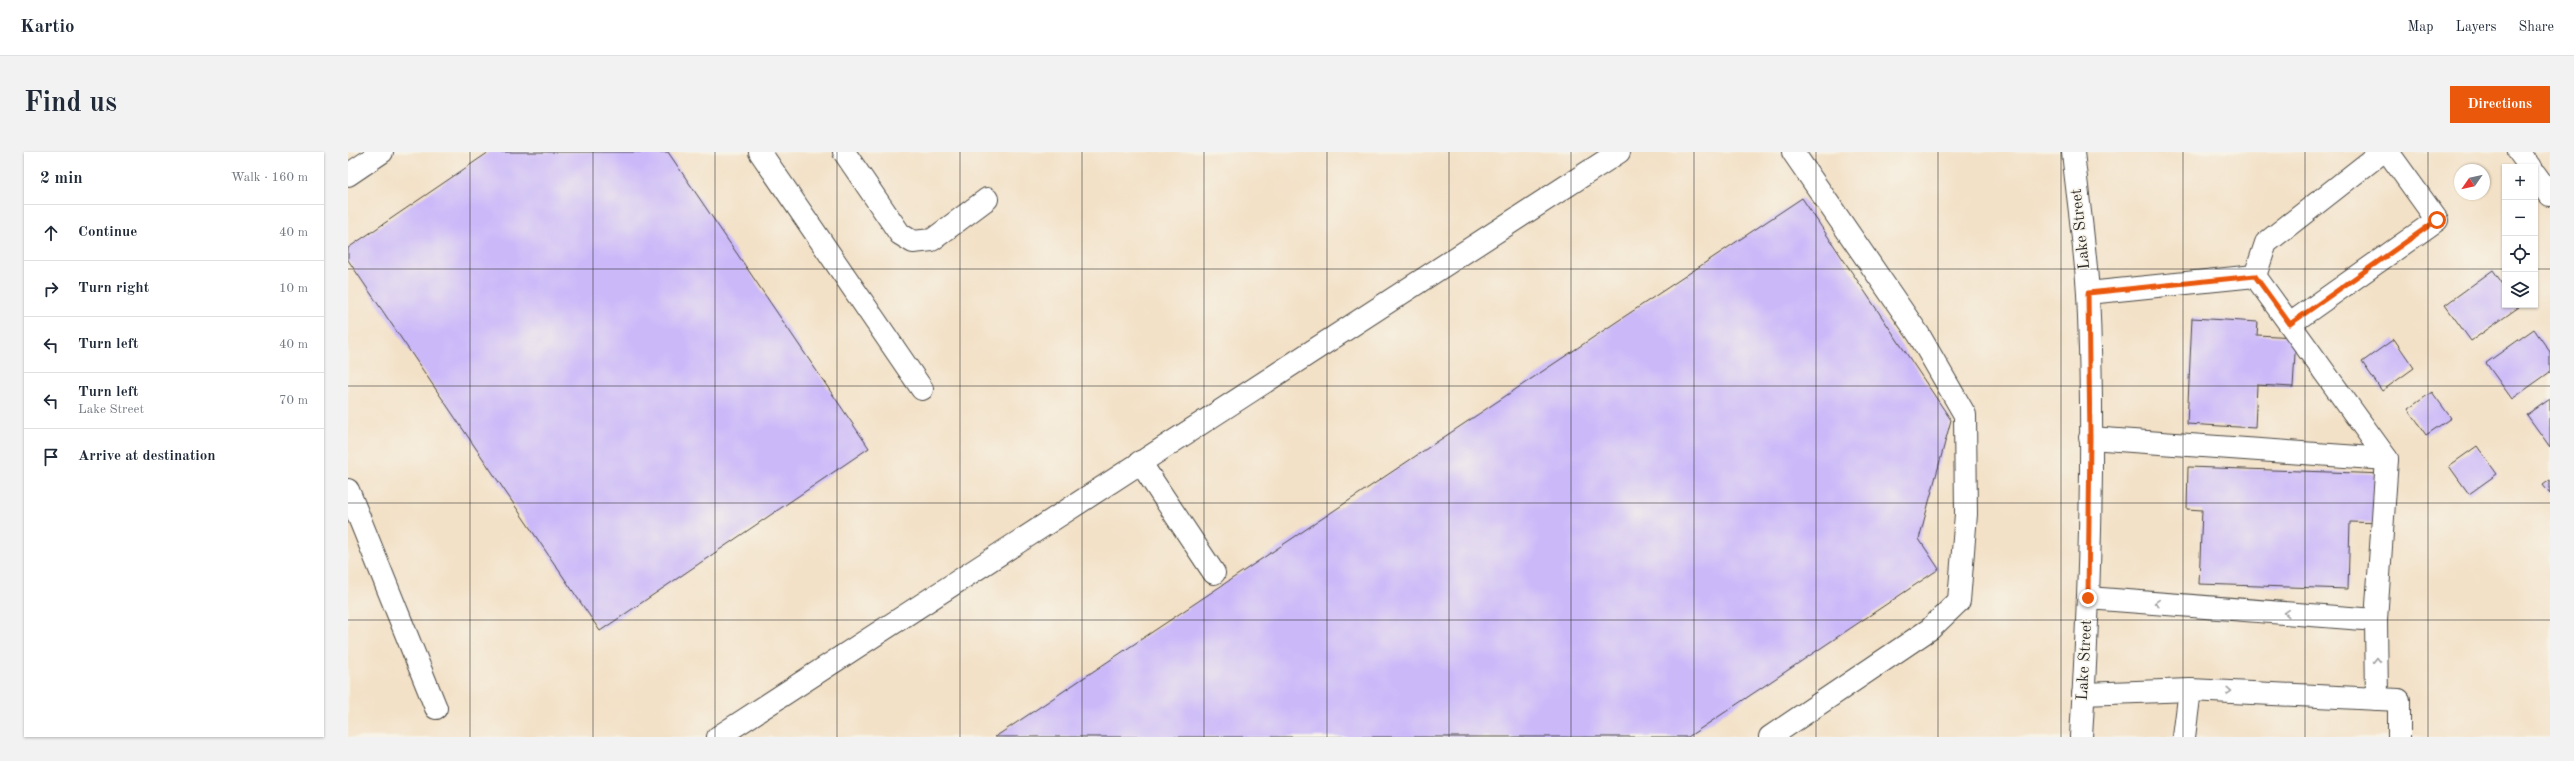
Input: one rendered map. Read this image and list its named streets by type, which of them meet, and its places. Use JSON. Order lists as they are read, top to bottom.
{
  "streets": {
    "main road": ["Lake Street"]
  },
  "north": "bottom left",
  "page": {
    "header": "Kartio",
    "nav": ["Map", "Layers", "Share"],
    "buttons": "Directions",
    "title": "Find us",
    "heading": ["2 min", "Walk · 160 m"],
    "map_buttons": ["+", "−"],
    "list": [
      ["Continue", "40 m"],
      ["Turn right", "10 m"],
      ["Turn left", "40 m"],
      ["Turn left", "Lake Street", "70 m"],
      "Arrive at destination"
    ]
  }
}
